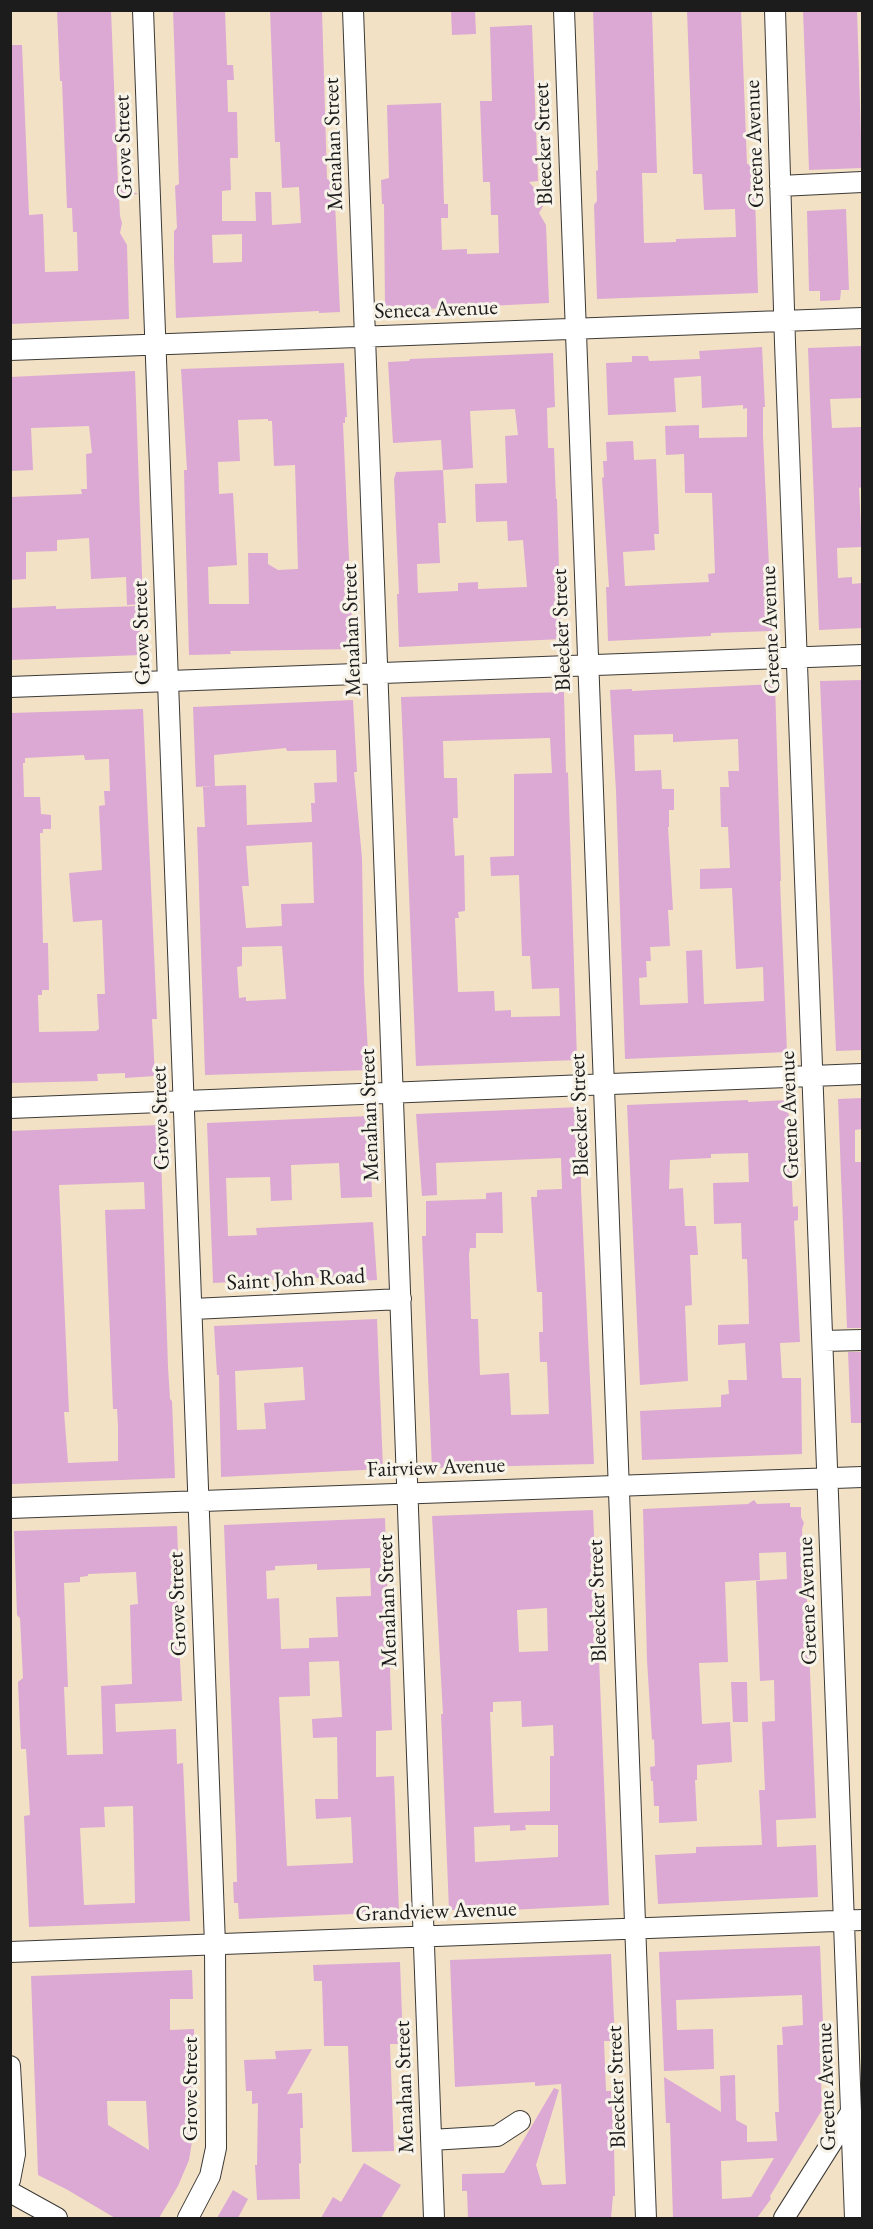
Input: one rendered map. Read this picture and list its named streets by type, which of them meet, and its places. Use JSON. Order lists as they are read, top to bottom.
{
  "streets": {
    "street": [
      "Menahan Street",
      "Bleecker Street",
      "Greene Avenue",
      "Grove Street",
      "Seneca Avenue",
      "Saint John Road",
      "Fairview Avenue",
      "Grandview Avenue"
    ]
  },
  "crossings": [
    ["Menahan Street", "Seneca Avenue"],
    ["Menahan Street", "Saint John Road"],
    ["Menahan Street", "Fairview Avenue"],
    ["Menahan Street", "Grandview Avenue"],
    ["Bleecker Street", "Seneca Avenue"],
    ["Bleecker Street", "Fairview Avenue"],
    ["Bleecker Street", "Grandview Avenue"],
    ["Greene Avenue", "Seneca Avenue"],
    ["Greene Avenue", "Fairview Avenue"],
    ["Greene Avenue", "Grandview Avenue"],
    ["Grove Street", "Seneca Avenue"],
    ["Grove Street", "Saint John Road"],
    ["Grove Street", "Fairview Avenue"],
    ["Grove Street", "Grandview Avenue"]
  ]
}
